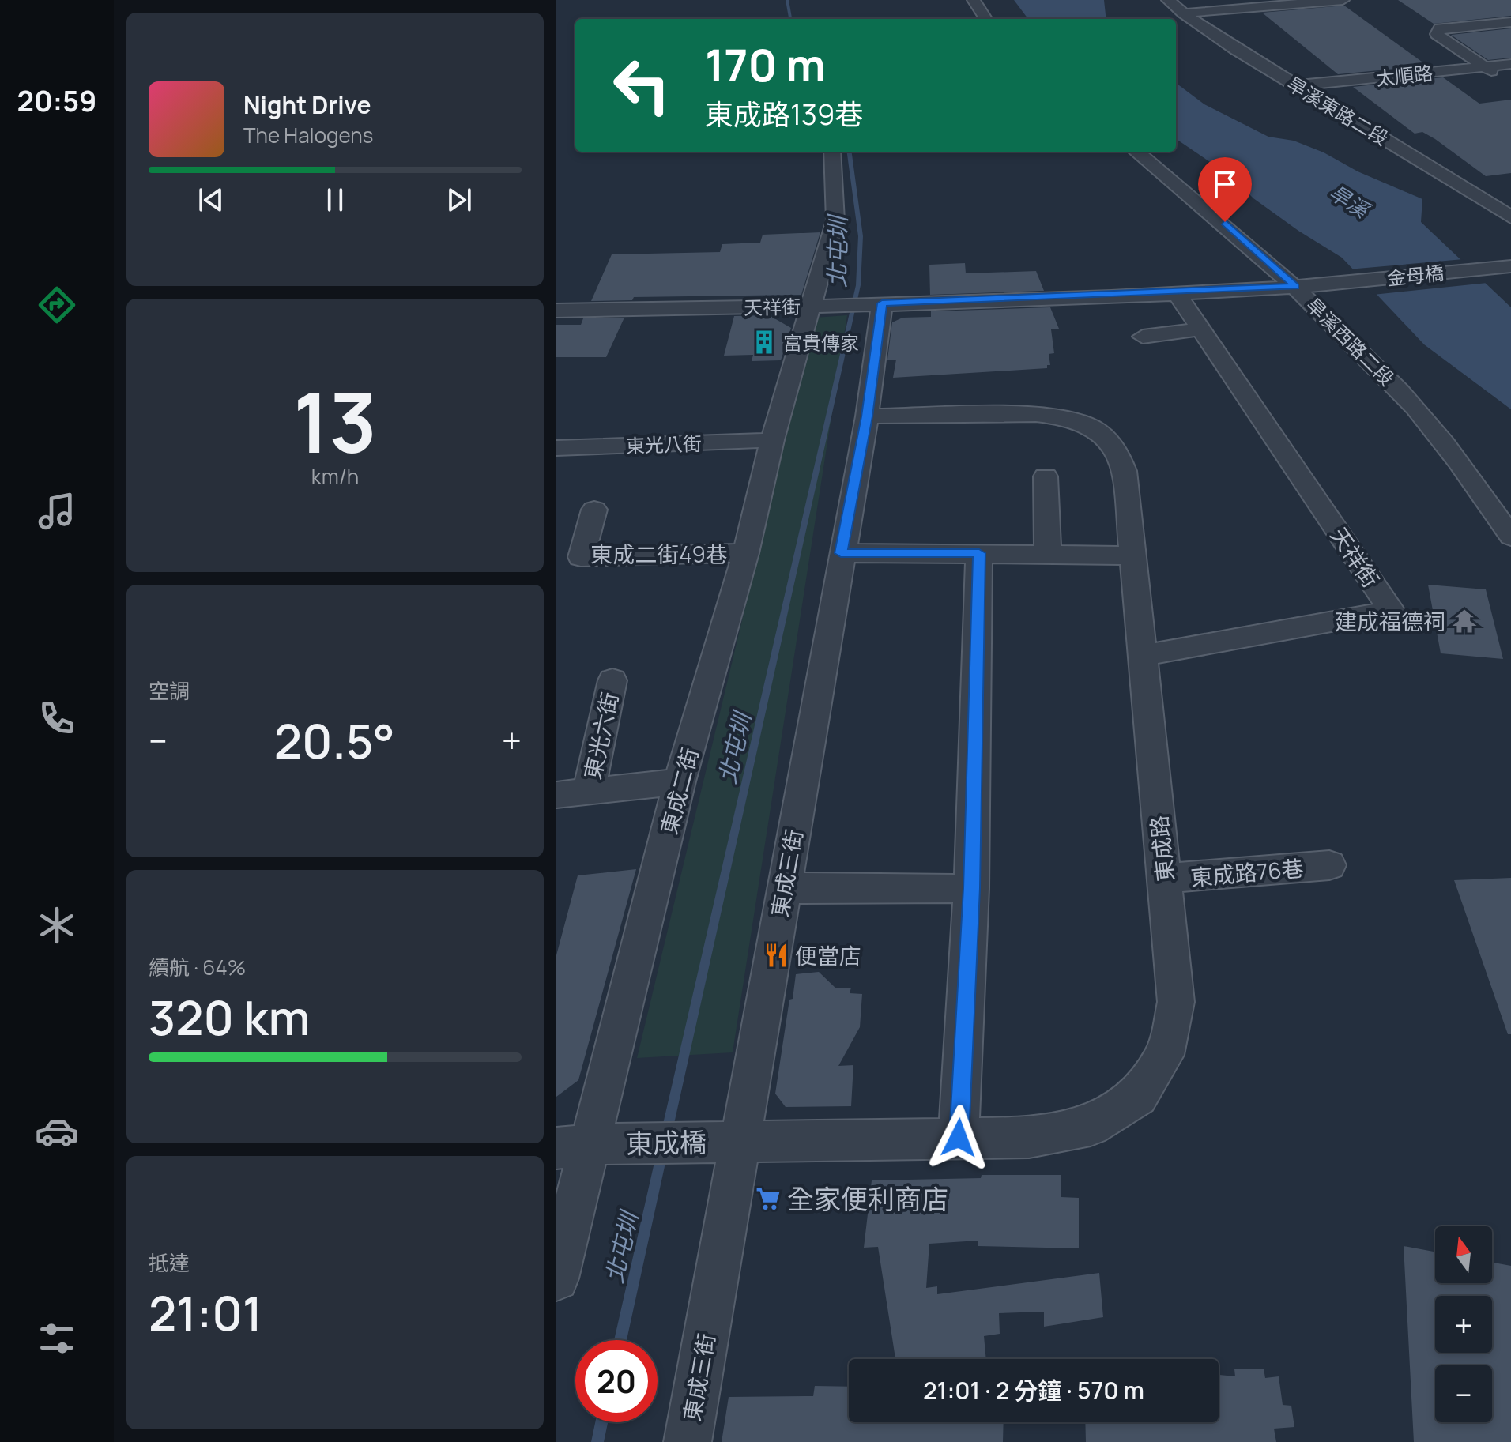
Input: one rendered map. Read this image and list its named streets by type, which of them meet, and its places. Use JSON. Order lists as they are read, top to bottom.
{
  "streets": {
    "street": [
      "太順路",
      "旱溪東路二段",
      "金母橋",
      "天祥街",
      "旱溪西路二段",
      "東光八街",
      "東成二街49巷",
      "東光六街",
      "東成二街",
      "東成路",
      "東成路76巷",
      "東成三街",
      "東成橋"
    ]
  },
  "crossings": [
    ["太順路", "旱溪東路二段"],
    ["金母橋", "天祥街"],
    ["天祥街", "旱溪西路二段"],
    ["天祥街", "東成二街"],
    ["天祥街", "東成路"],
    ["天祥街", "東成三街"],
    ["東光八街", "東成二街"],
    ["東成二街49巷", "東成二街"],
    ["東光六街", "東成二街"],
    ["東成二街", "東成橋"],
    ["東成路", "東成路76巷"],
    ["東成路", "東成三街"],
    ["東成路", "東成橋"],
    ["東成三街", "東成橋"]
  ],
  "water": ["旱溪", "北屯圳"],
  "places": {
    "building": ["富貴傳家"],
    "temple": ["建成福德祠"],
    "restaurant": ["便當店"],
    "supermarket": ["全家便利商店"]
  },
  "north": "top",
  "page": {
    "tabs": "20:59",
    "turn": ["170 m", "東成路139巷"],
    "song": ["Night Drive", "The Halogens"],
    "tile": [
      ["13", "km/h"],
      "空調",
      ["續航 · 64%", "320 km"],
      ["抵達", "21:01"]
    ],
    "heat": ["−", "20.5°", "+"],
    "map_buttons": ["+", "−"],
    "limit": "20",
    "trip": "21:01 · 2 分鐘 · 570 m"
  }
}
